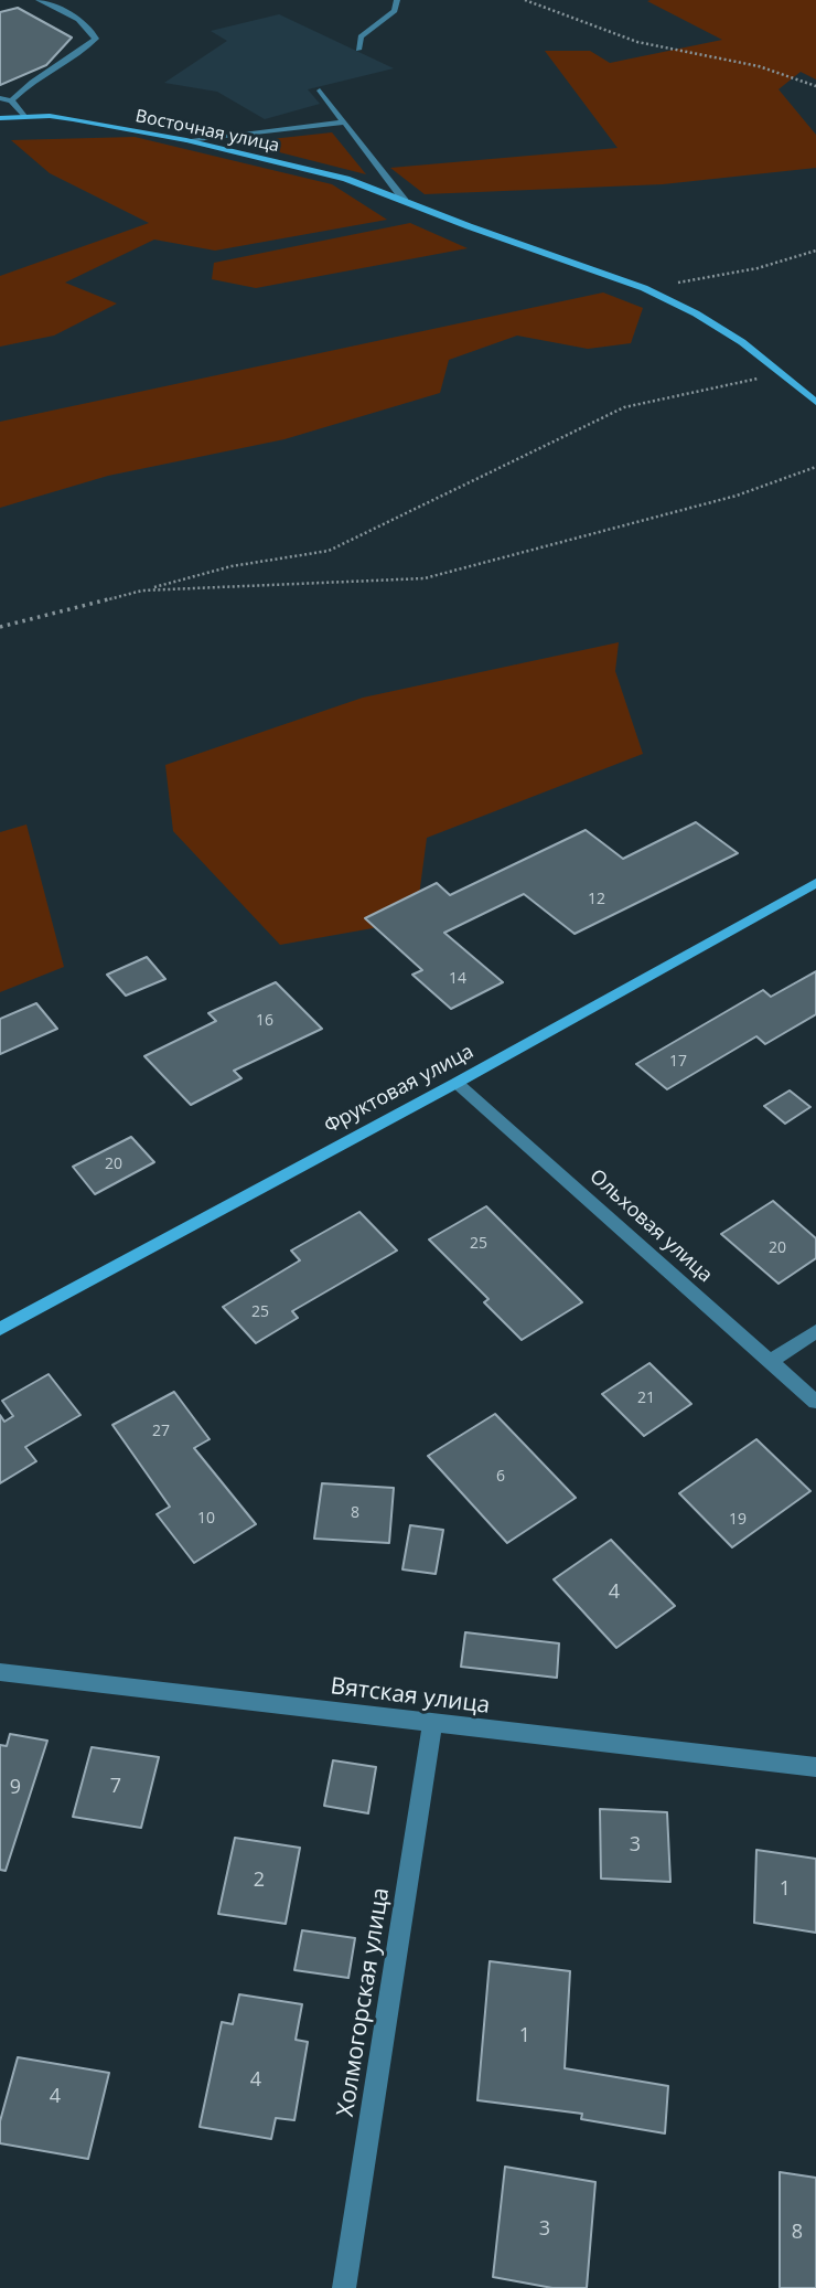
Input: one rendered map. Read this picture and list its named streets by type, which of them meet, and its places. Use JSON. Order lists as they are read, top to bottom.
{
  "streets": {
    "street": [
      "Восточная улица",
      "Фруктовая улица",
      "Ольховая улица",
      "Вятская улица",
      "Холмогорская улица"
    ]
  },
  "crossings": [
    ["Фруктовая улица", "Ольховая улица"],
    ["Вятская улица", "Холмогорская улица"]
  ],
  "house_numbers": [
    "12",
    "14",
    "16",
    "17",
    "20",
    "25",
    "20",
    "25",
    "21",
    "27",
    "6",
    "8",
    "10",
    "19",
    "4",
    "7",
    "9",
    "3",
    "2",
    "1",
    "1",
    "4",
    "4",
    "3",
    "8"
  ]
}
